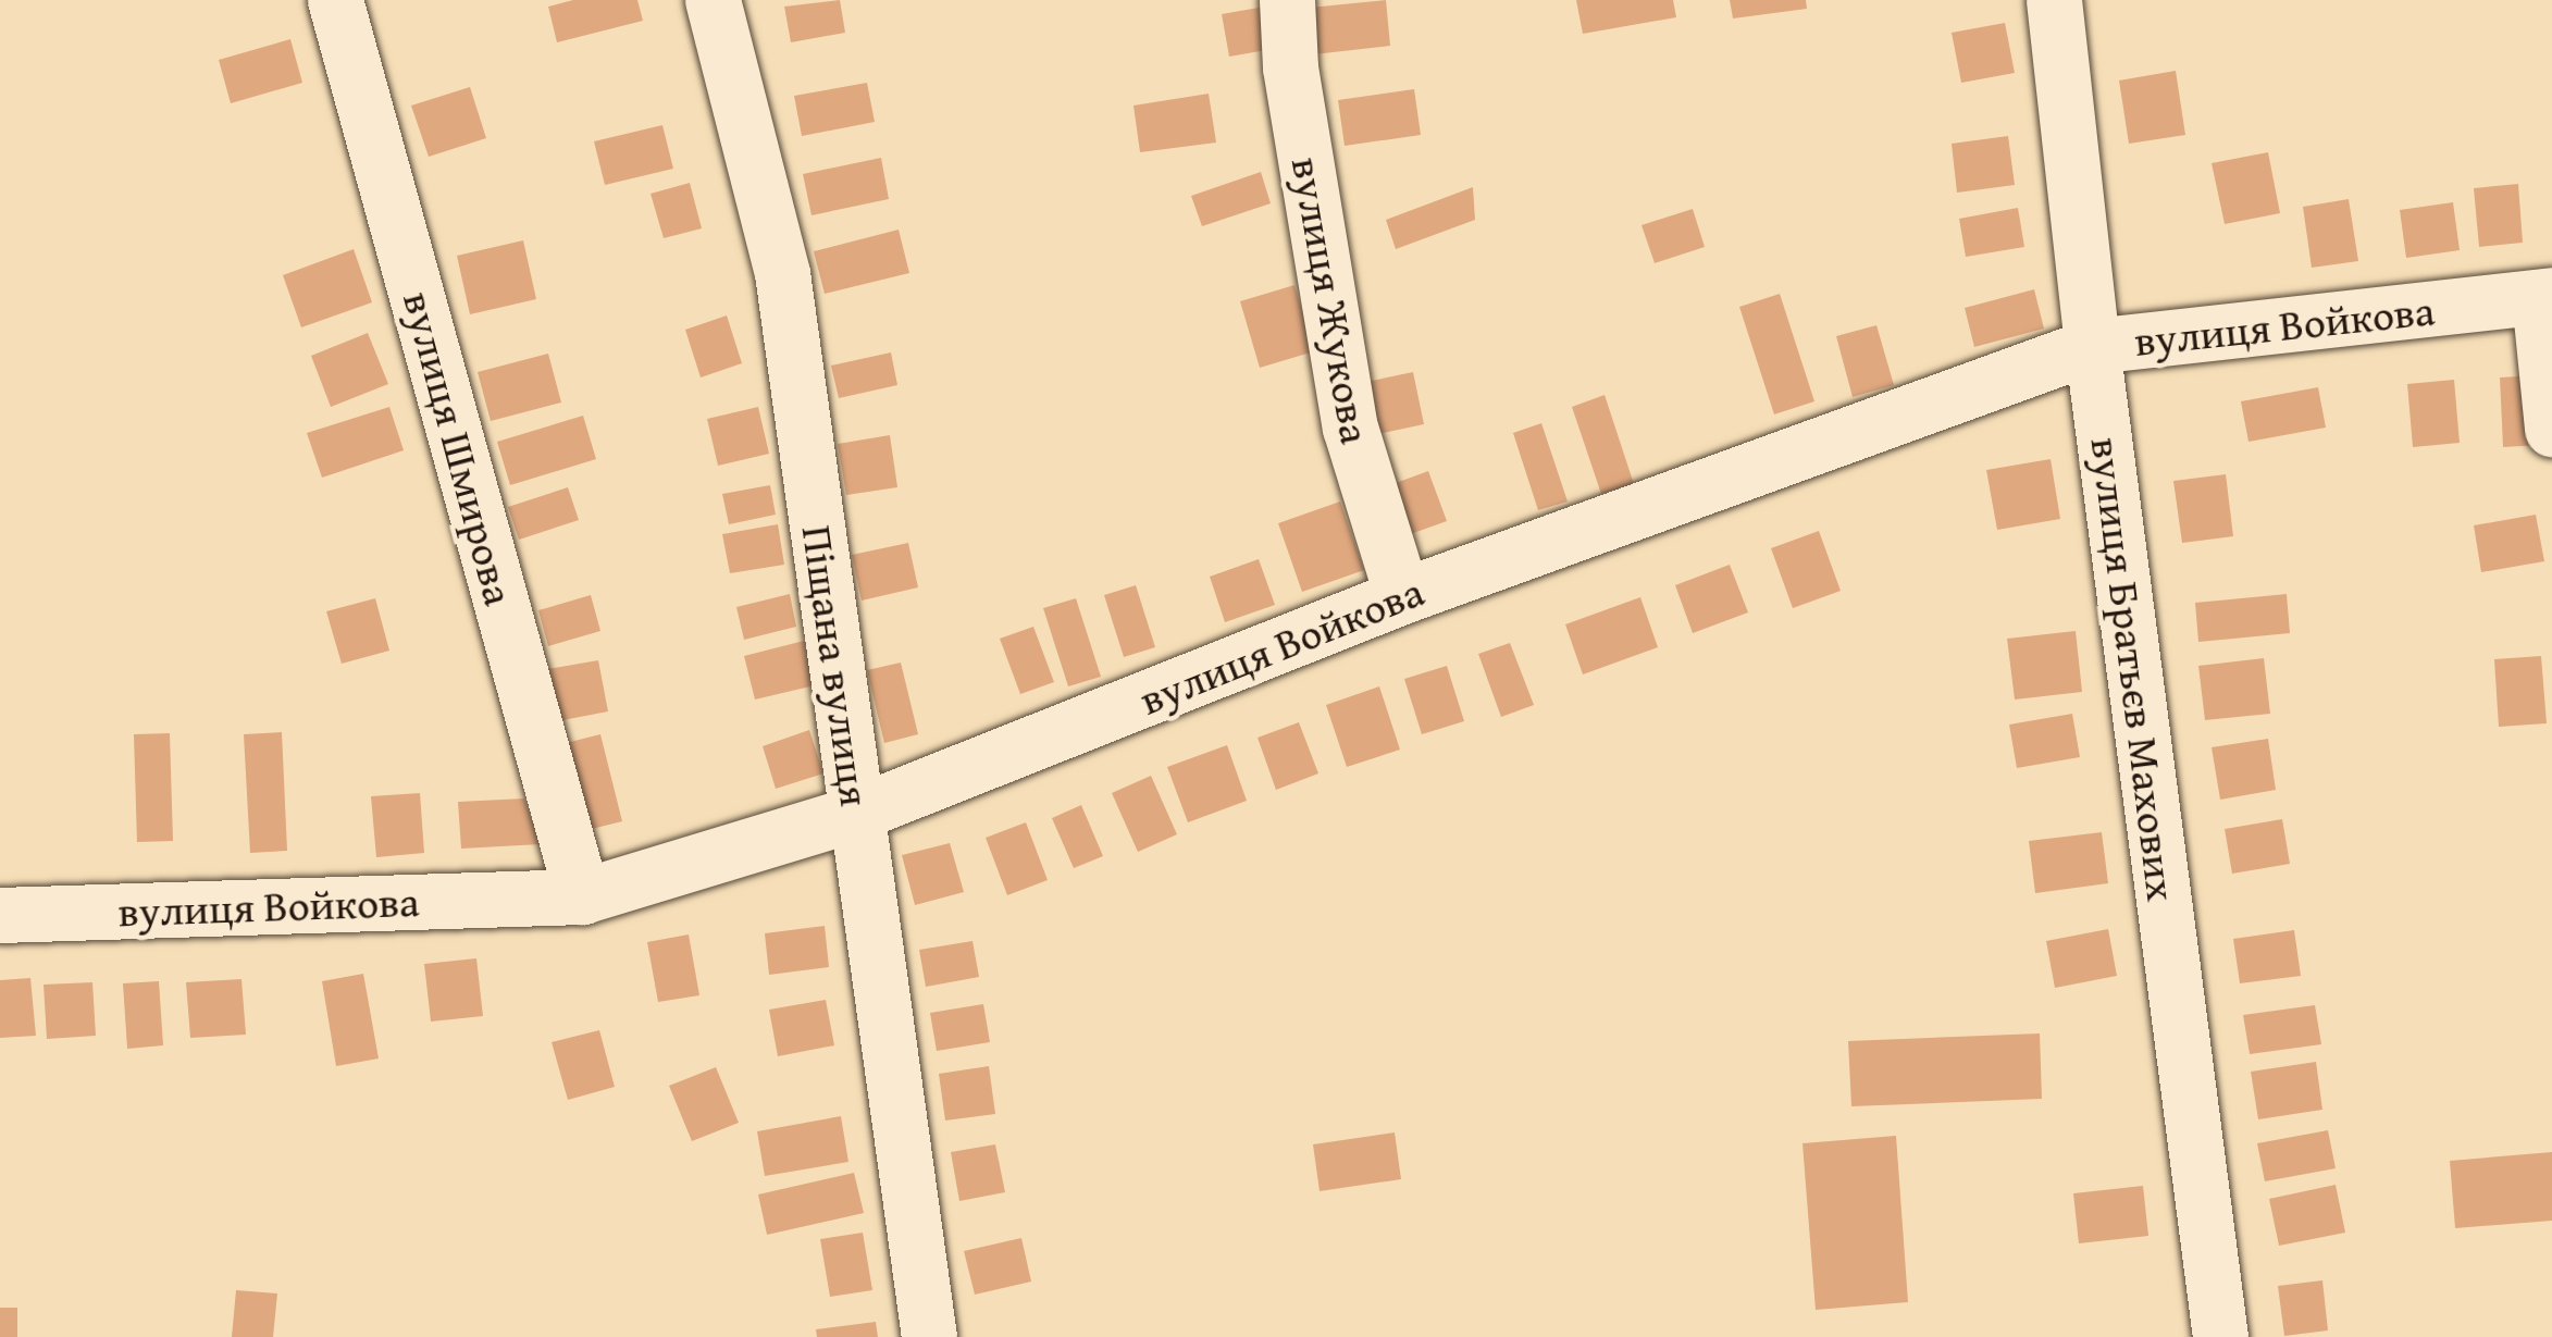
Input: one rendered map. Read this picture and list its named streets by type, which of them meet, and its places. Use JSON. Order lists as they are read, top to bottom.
{
  "streets": {
    "street": [
      "вулиця Жукова",
      "вулиця Войкова",
      "вулиця Шмирова",
      "Піщана вулиця",
      "вулиця Братьєв Махових"
    ]
  },
  "crossings": [
    ["вулиця Жукова", "вулиця Войкова"],
    ["вулиця Войкова", "вулиця Шмирова"],
    ["вулиця Войкова", "Піщана вулиця"],
    ["вулиця Войкова", "вулиця Братьєв Махових"]
  ]
}
